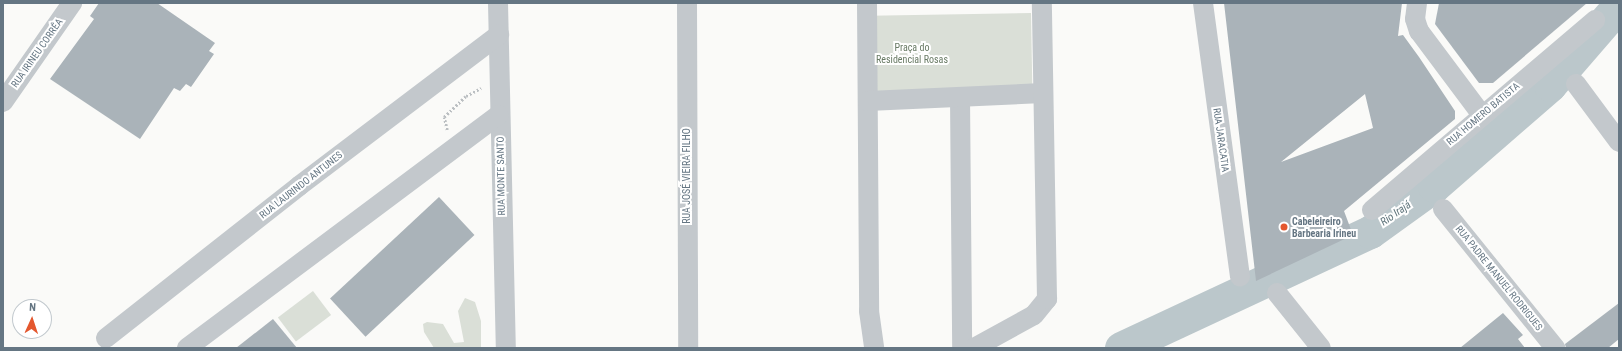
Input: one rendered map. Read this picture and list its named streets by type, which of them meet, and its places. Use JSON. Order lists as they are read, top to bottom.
{
  "streets": {
    "street": [
      "RUA IRINEU CORRÊA",
      "RUA HOMERO BATISTA",
      "RUA JARACATIA",
      "RUA MONTE SANTO",
      "RUA JOSÉ VIEIRA FILHO",
      "RUA LAURINDO ANTUNES",
      "RUA PADRE MANUEL RODRIGUES"
    ]
  },
  "crossings": [
    ["RUA MONTE SANTO", "RUA LAURINDO ANTUNES"]
  ],
  "water": ["Rio Irajá"],
  "parks": ["Praça do Residencial Rosas"],
  "places": ["Cabeleireiro Barbearia Irineu"],
  "north": "top"
}
